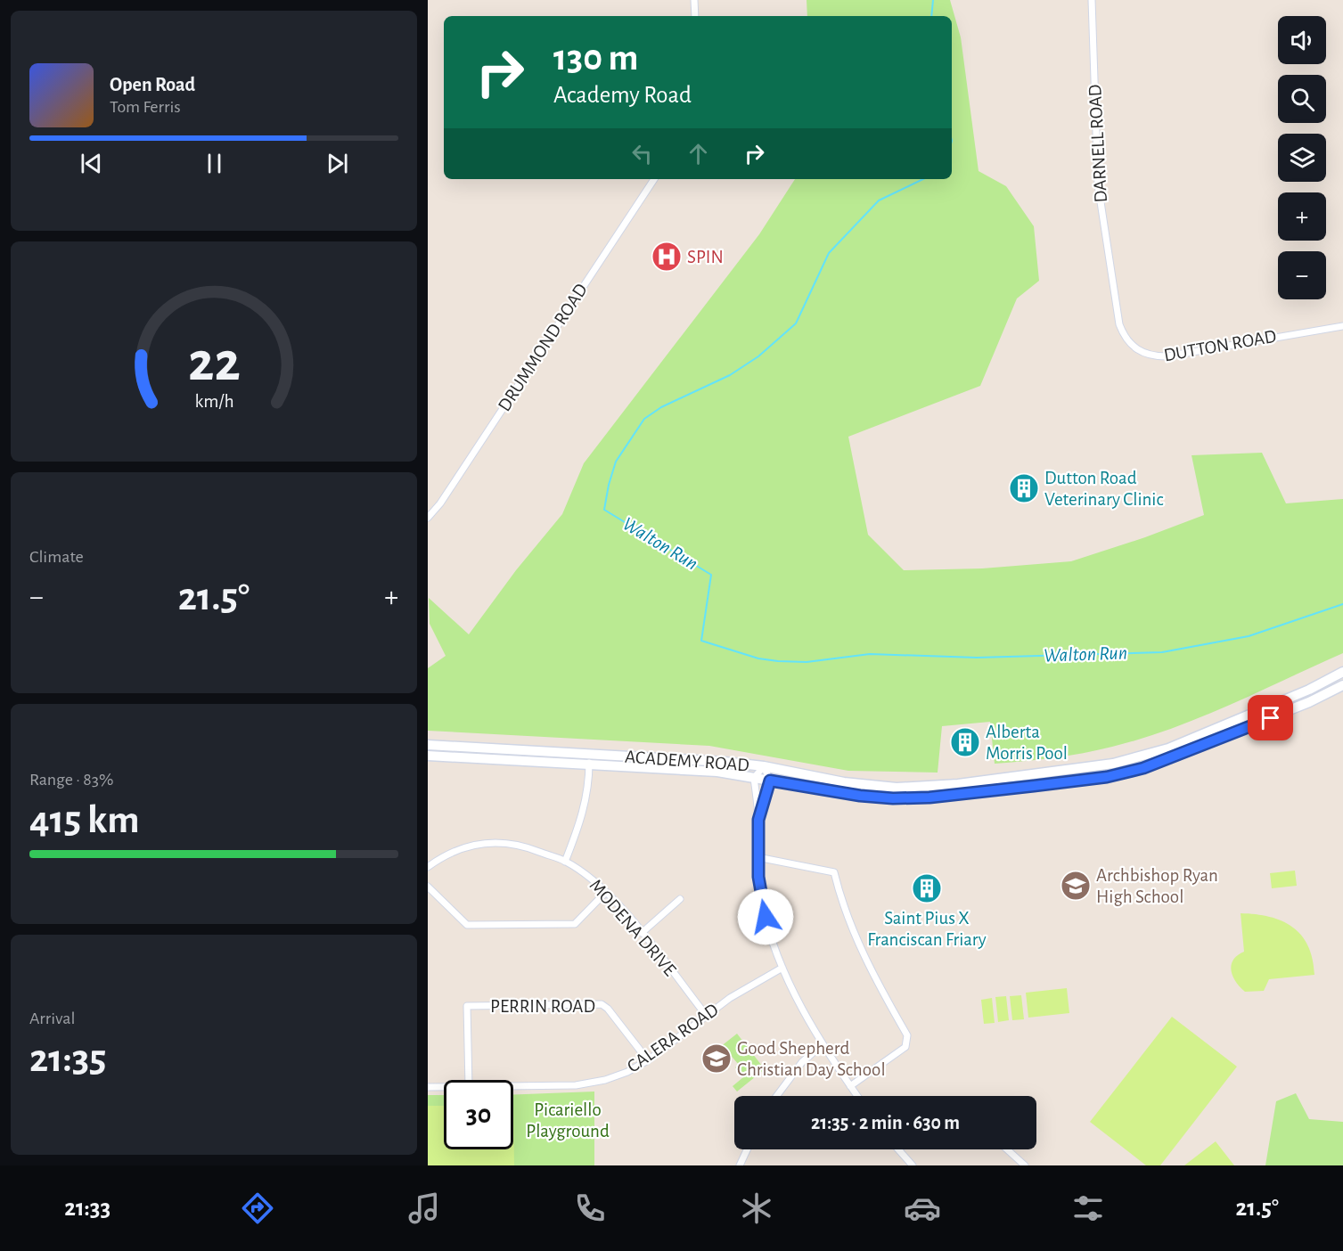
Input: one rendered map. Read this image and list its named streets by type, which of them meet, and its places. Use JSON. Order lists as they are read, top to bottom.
{
  "streets": {
    "main road": ["ACADEMY ROAD"],
    "street": [
      "DARNELL ROAD",
      "DUTTON ROAD",
      "DRUMMOND ROAD",
      "MODENA DRIVE",
      "PERRIN ROAD",
      "CALERA ROAD"
    ]
  },
  "crossings": [
    ["DARNELL ROAD", "DUTTON ROAD"],
    ["MODENA DRIVE", "CALERA ROAD"],
    ["PERRIN ROAD", "CALERA ROAD"]
  ],
  "water": ["Walton Run"],
  "parks": ["Picariello Playground"],
  "places": {
    "hospital": ["SPIN"],
    "building": ["Dutton Road Veterinary Clinic", "Alberta Morris Pool", "Saint Pius X Franciscan Friary"],
    "school or university": ["Archbishop Ryan High School", "Good Shepherd Christian Day School"]
  },
  "page": {
    "map_buttons": ["+", "−"],
    "turn": ["130 m", "Academy Road"],
    "song": ["Open Road", "Tom Ferris"],
    "tile": [
      "Climate",
      ["Range · 83%", "415 km"],
      ["Arrival", "21:35"]
    ],
    "heat": ["−", "21.5°", "+"],
    "limit": "30",
    "trip": "21:35 · 2 min · 630 m",
    "tabs": ["21:33", "21.5°"],
    "gauge": ["22", "km/h"]
  }
}
